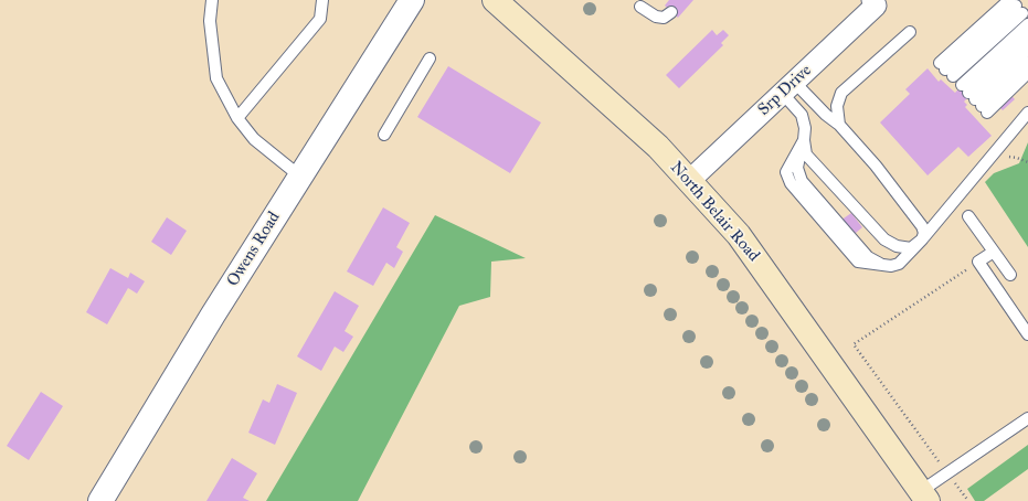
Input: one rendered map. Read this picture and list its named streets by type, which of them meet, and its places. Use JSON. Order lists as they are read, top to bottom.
{
  "streets": {
    "main road": ["North Belair Road"],
    "street": ["Srp Drive", "Owens Road"]
  },
  "crossings": [
    ["Srp Drive", "North Belair Road"]
  ]
}
